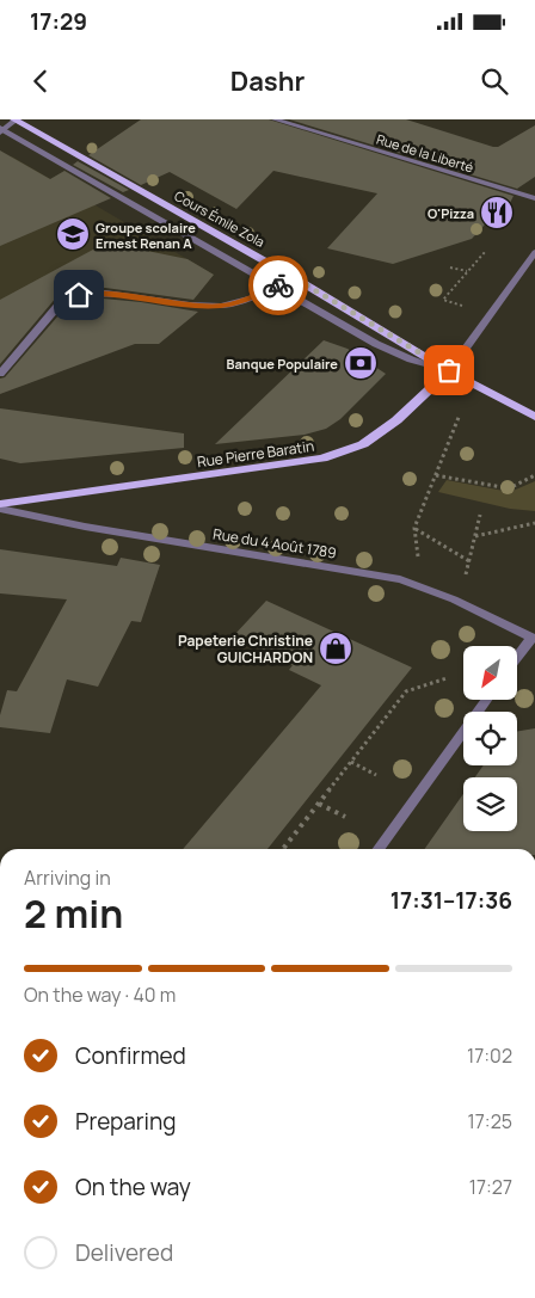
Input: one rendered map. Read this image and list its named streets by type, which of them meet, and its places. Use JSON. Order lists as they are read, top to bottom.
{
  "streets": {
    "main road": ["Cours Émile Zola", "Rue Pierre Baratin"],
    "street": ["Rue de la Liberté", "Rue du 4 Août 1789"]
  },
  "crossings": [
    ["Cours Émile Zola", "Rue Pierre Baratin"],
    ["Rue Pierre Baratin", "Rue du 4 Août 1789"]
  ],
  "places": {
    "restaurant": ["O'Pizza"],
    "school or university": ["Groupe scolaire Ernest Renan A"],
    "bank": ["Banque Populaire"],
    "shop": ["Papeterie Christine GUICHARDON"]
  },
  "north": "bottom left",
  "page": {
    "status": "17:29",
    "header": "Dashr",
    "heading": ["2 min", "Arriving in", "17:31–17:36"],
    "bar": "On the way · 40 m",
    "list": [
      ["Confirmed", "17:02"],
      ["Preparing", "17:25"],
      ["On the way", "17:27"],
      "Delivered"
    ]
  }
}
